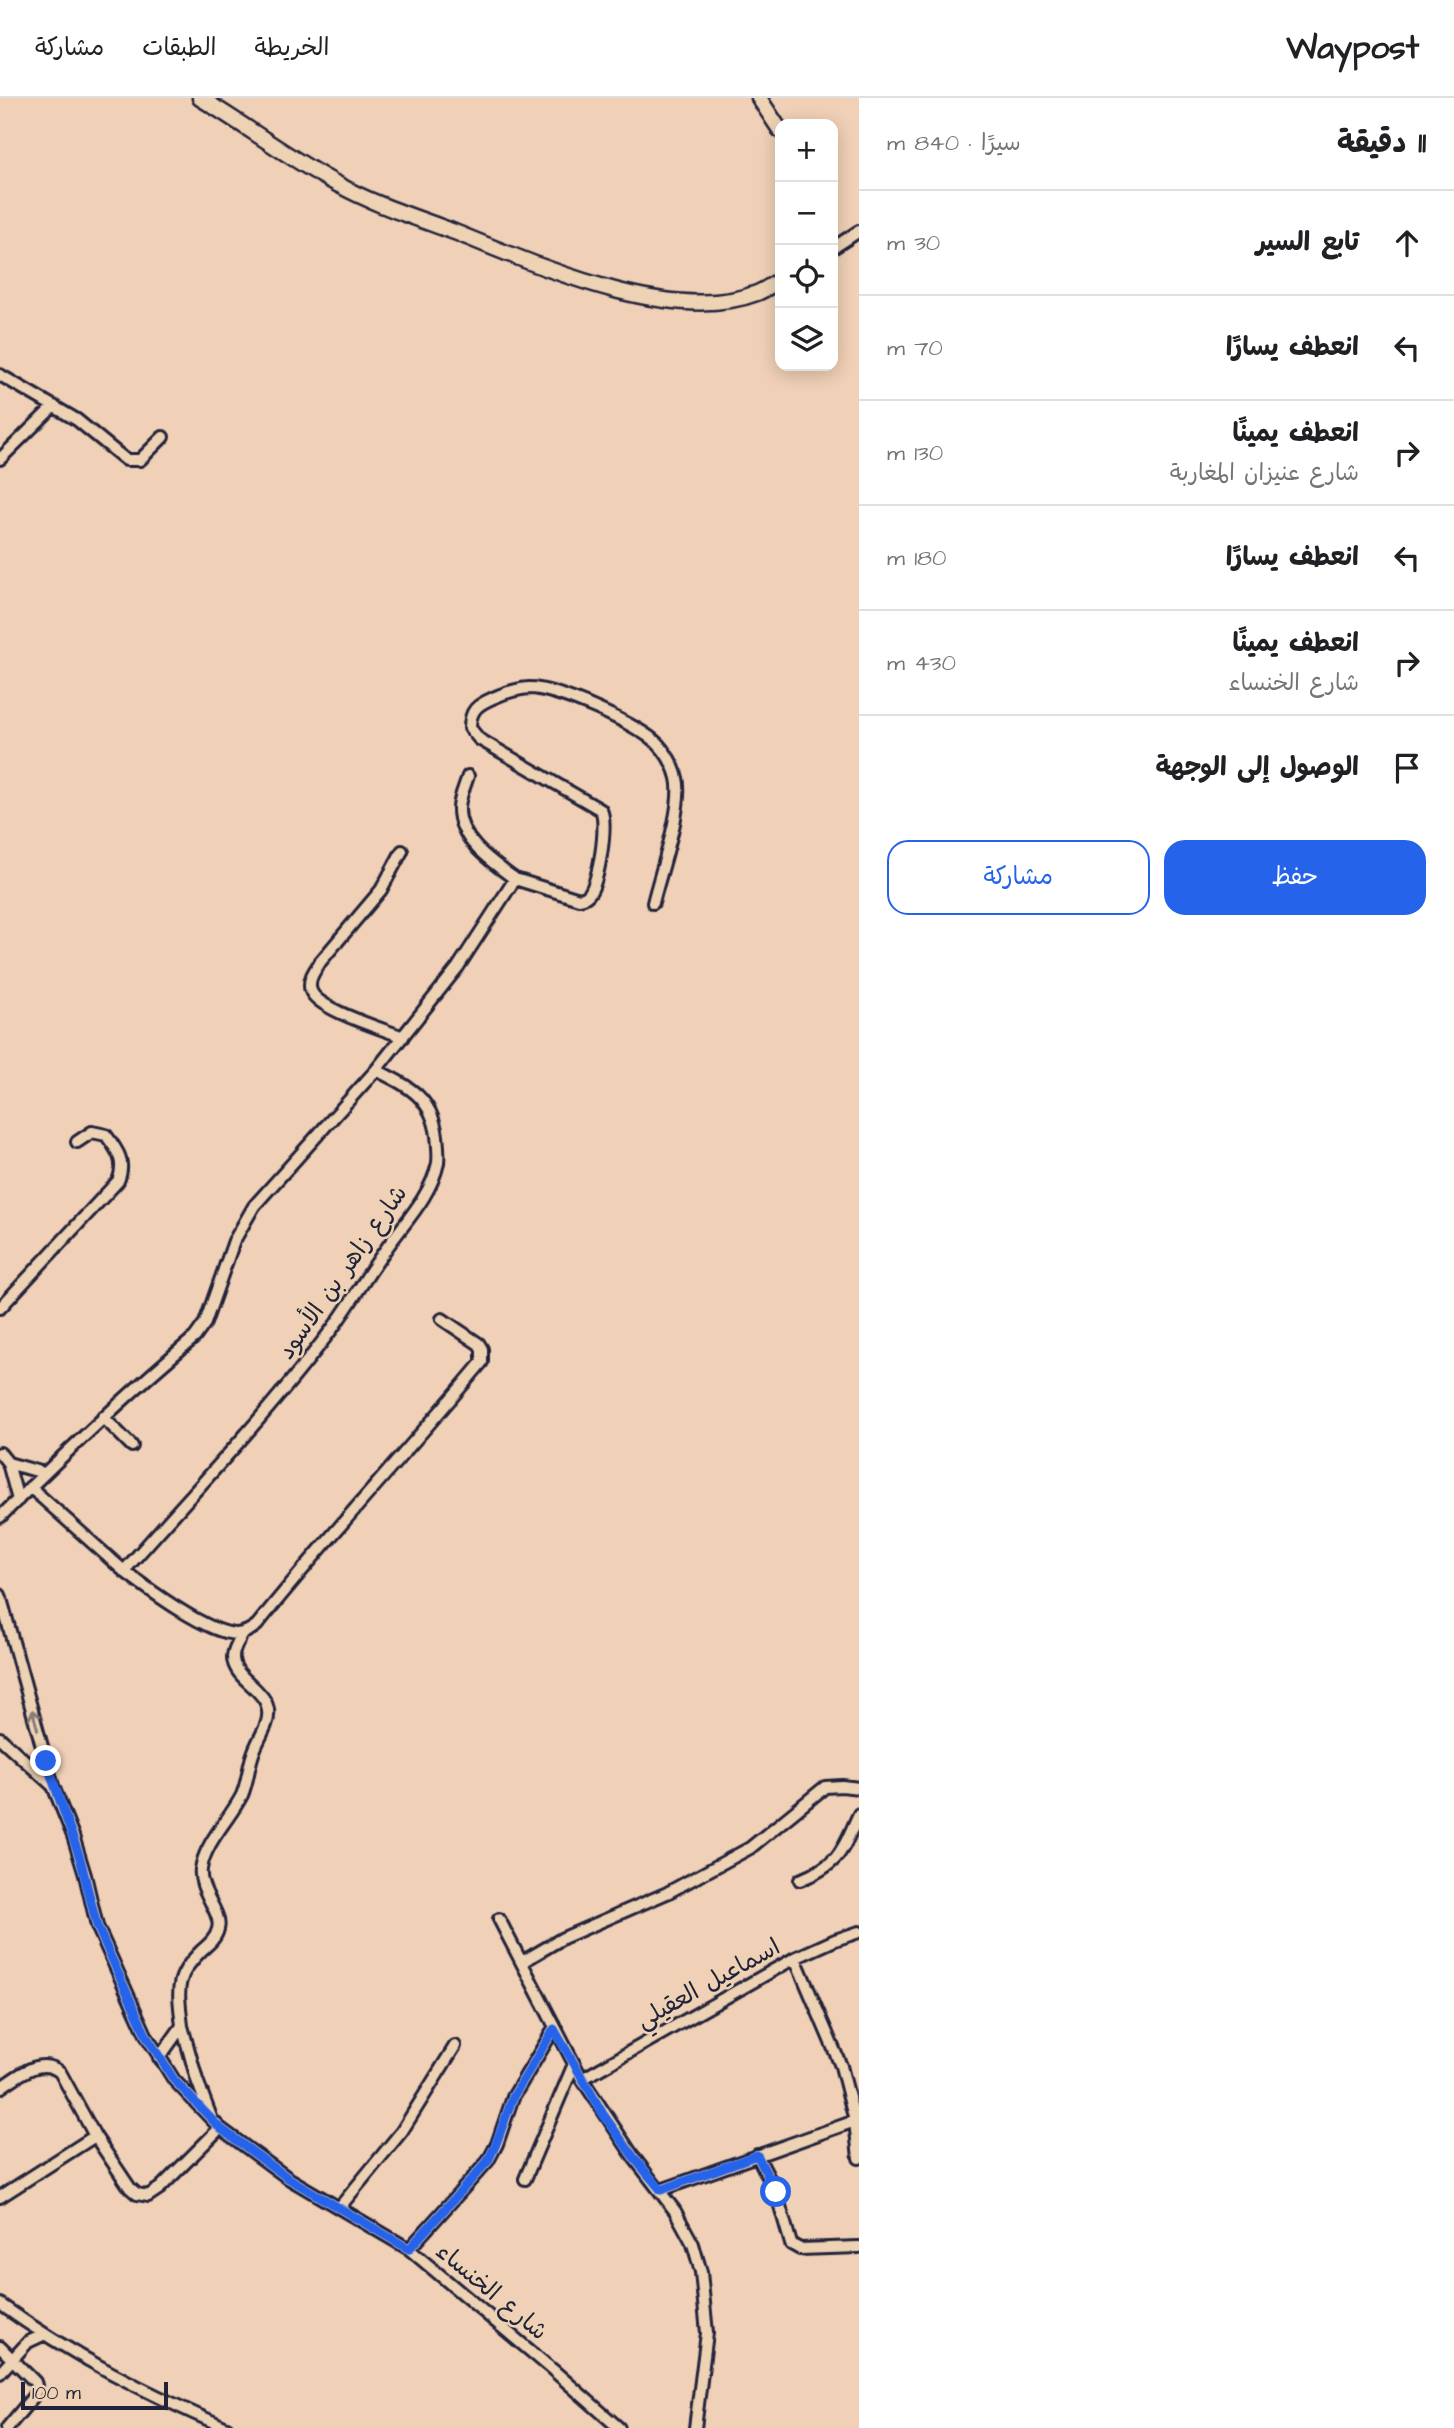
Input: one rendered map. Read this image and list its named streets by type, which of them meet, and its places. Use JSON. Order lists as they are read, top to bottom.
{
  "streets": {
    "street": ["شارع زاهر بن الأسود", "اسماعيل العقيلي", "شارع الخنساء"]
  },
  "scale_bar": "100 m",
  "page": {
    "header": "Waypost",
    "nav": ["الخريطة", "الطبقات", "مشاركة"],
    "heading": ["11 دقيقة", "سيرًا · 840 m"],
    "map_buttons": ["+", "−"],
    "list": [
      ["تابع السير", "30 m"],
      ["انعطف يسارًا", "70 m"],
      ["انعطف يمينًا", "شارع عنيزان المغاربة", "130 m"],
      ["انعطف يسارًا", "180 m"],
      ["انعطف يمينًا", "شارع الخنساء", "430 m"],
      "الوصول إلى الوجهة"
    ],
    "buttons": ["حفظ", "مشاركة"],
    "scale": "100 m"
  }
}
